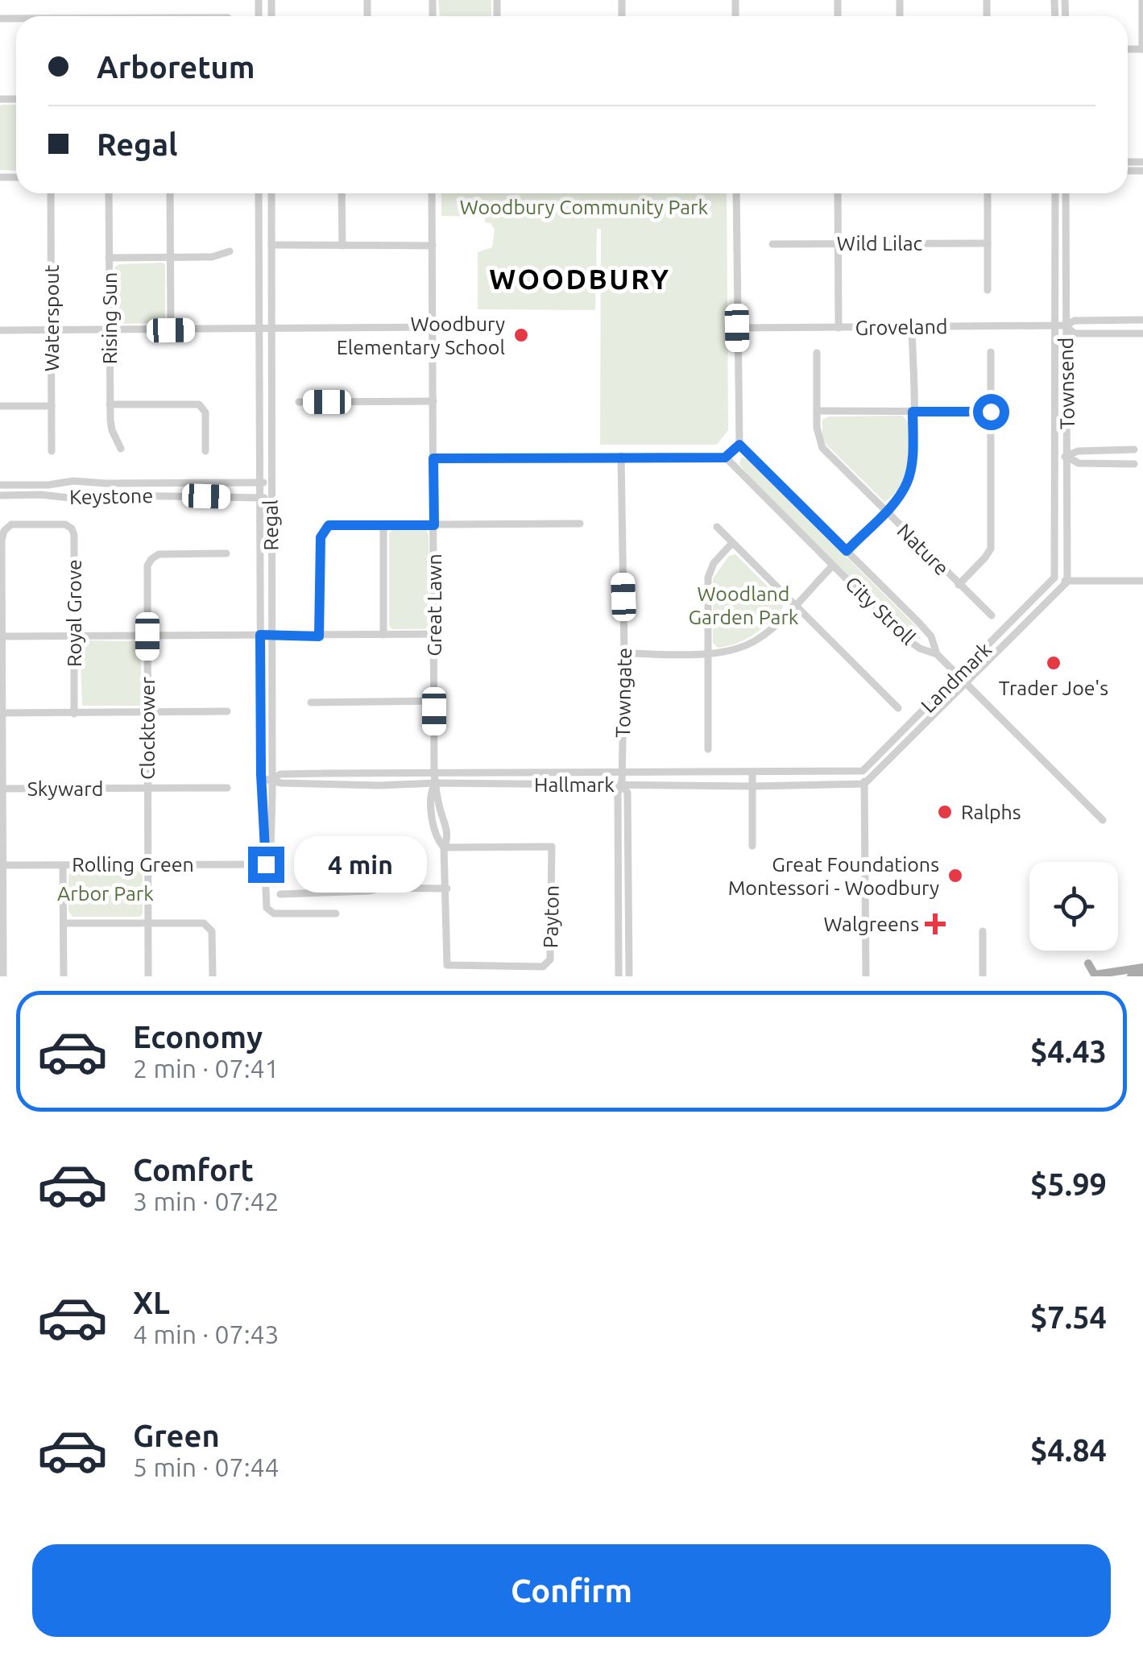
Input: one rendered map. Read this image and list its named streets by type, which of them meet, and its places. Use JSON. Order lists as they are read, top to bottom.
{
  "streets": {
    "street": [
      "Wild Lilac",
      "Waterspout",
      "Rising Sun",
      "Groveland",
      "Townsend",
      "Keystone",
      "Regal",
      "Nature",
      "Great Lawn",
      "City Stroll",
      "Royal Grove",
      "Landmark",
      "Towngate",
      "Clocktower",
      "Hallmark",
      "Skyward",
      "Rolling Green",
      "Payton"
    ]
  },
  "crossings": [
    ["Groveland", "Townsend"],
    ["Townsend", "Landmark"],
    ["Keystone", "Regal"],
    ["Regal", "Hallmark"],
    ["Regal", "Rolling Green"],
    ["Great Lawn", "Hallmark"],
    ["Great Lawn", "Payton"],
    ["City Stroll", "Landmark"],
    ["Landmark", "Hallmark"],
    ["Towngate", "Hallmark"],
    ["Clocktower", "Skyward"],
    ["Clocktower", "Rolling Green"],
    ["Hallmark", "Payton"]
  ],
  "districts": ["WOODBURY"],
  "parks": ["Woodbury Community Park", "Woodland Garden Park", "Arbor Park"],
  "places": {
    "other": [
      "Woodbury Elementary School",
      "Trader Joe's",
      "Ralphs",
      "Great Foundations Montessori - Woodbury"
    ],
    "health": ["Walgreens"]
  },
  "page": {
    "banner": ["Arboretum", "Regal"],
    "bubble": "4 min",
    "list": [
      {
        "name": "Economy",
        "note": "2 min · 07:41",
        "value": "$4.43"
      },
      {
        "name": "Comfort",
        "note": "3 min · 07:42",
        "value": "$5.99"
      },
      {
        "name": "XL",
        "note": "4 min · 07:43",
        "value": "$7.54"
      },
      {
        "name": "Green",
        "note": "5 min · 07:44",
        "value": "$4.84"
      }
    ],
    "buttons": "Confirm"
  }
}
